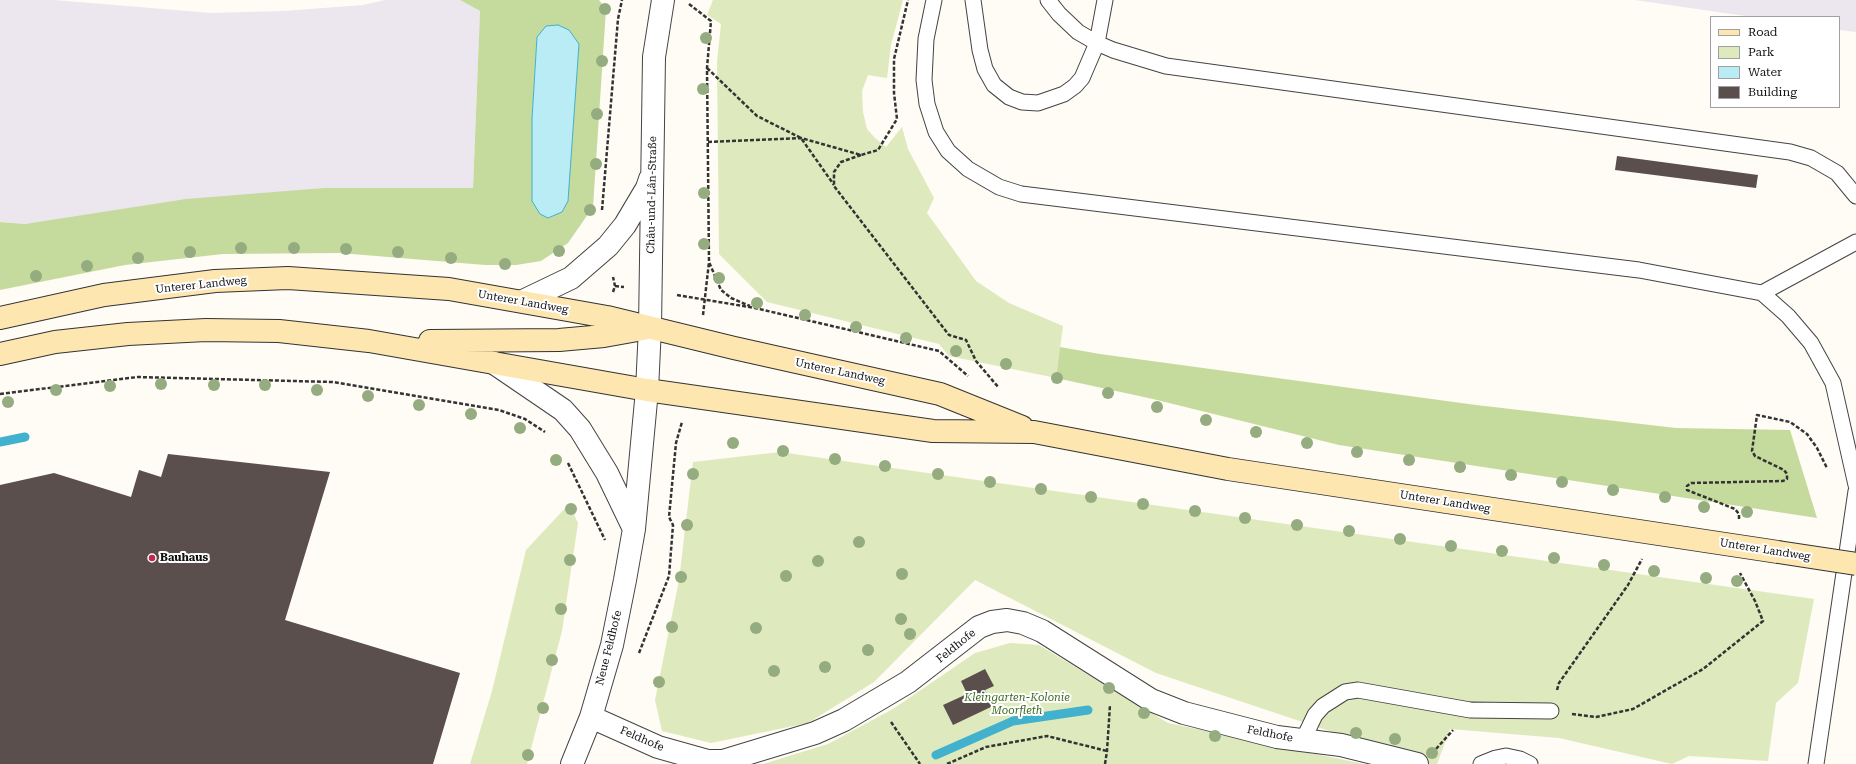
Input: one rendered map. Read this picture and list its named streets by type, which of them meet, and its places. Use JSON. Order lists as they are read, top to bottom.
{
  "streets": {
    "main road": ["Unterer Landweg"],
    "street": ["Châu-und-Lân-Straße", "Feldhofe", "Neue Feldhofe"]
  },
  "crossings": [
    ["Châu-und-Lân-Straße", "Unterer Landweg"],
    ["Châu-und-Lân-Straße", "Neue Feldhofe"],
    ["Unterer Landweg", "Neue Feldhofe"],
    ["Feldhofe", "Neue Feldhofe"]
  ],
  "parks": ["Kleingarten-Kolonie Moorfleth"],
  "places": ["Bauhaus"],
  "legend": [
    "Road",
    "Park",
    "Water",
    "Building"
  ]
}
